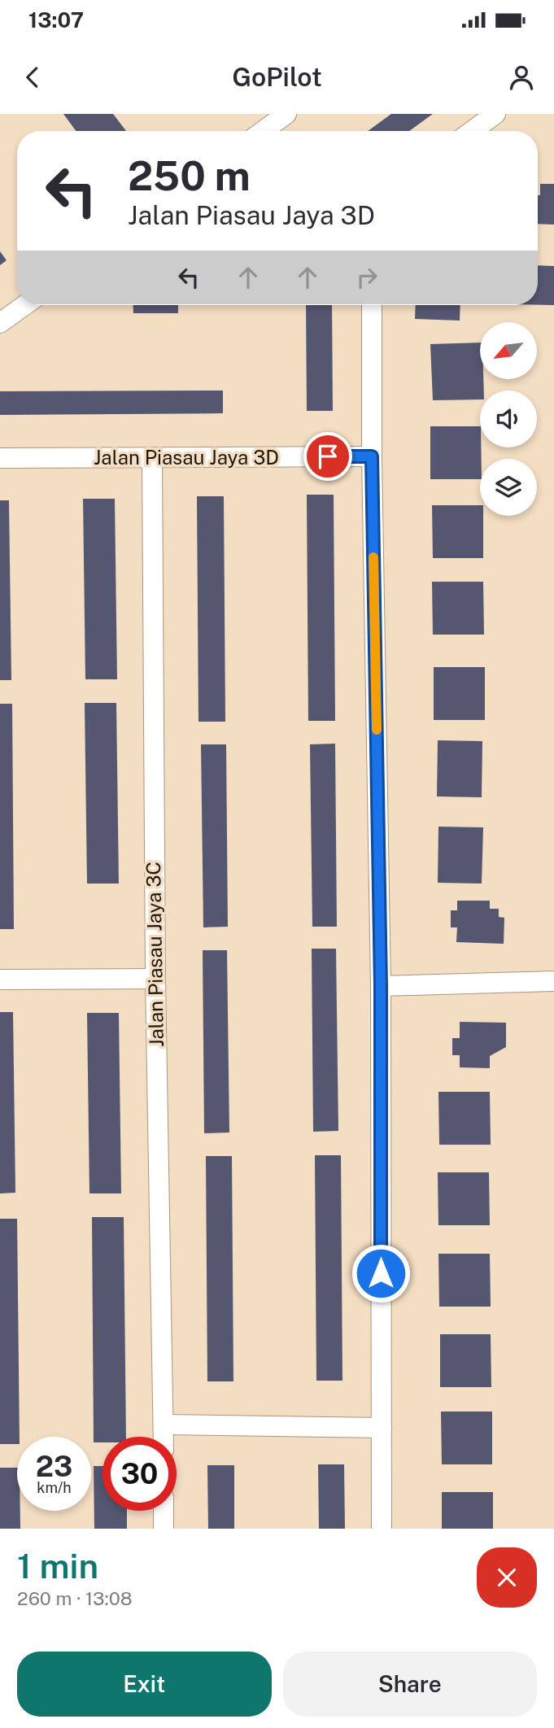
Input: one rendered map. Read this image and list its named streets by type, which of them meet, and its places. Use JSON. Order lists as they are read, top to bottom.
{
  "streets": {
    "street": ["Jalan Piasau Jaya 3D", "Jalan Piasau Jaya 3C"]
  },
  "crossings": [
    ["Jalan Piasau Jaya 3D", "Jalan Piasau Jaya 3C"]
  ],
  "north": "bottom left",
  "page": {
    "status": "13:07",
    "header": "GoPilot",
    "turn": ["250 m", "Jalan Piasau Jaya 3D"],
    "speed": "23 km/h",
    "limit": "30",
    "heading": ["1 min", "260 m · 13:08"],
    "buttons": ["Exit", "Share"]
  }
}
